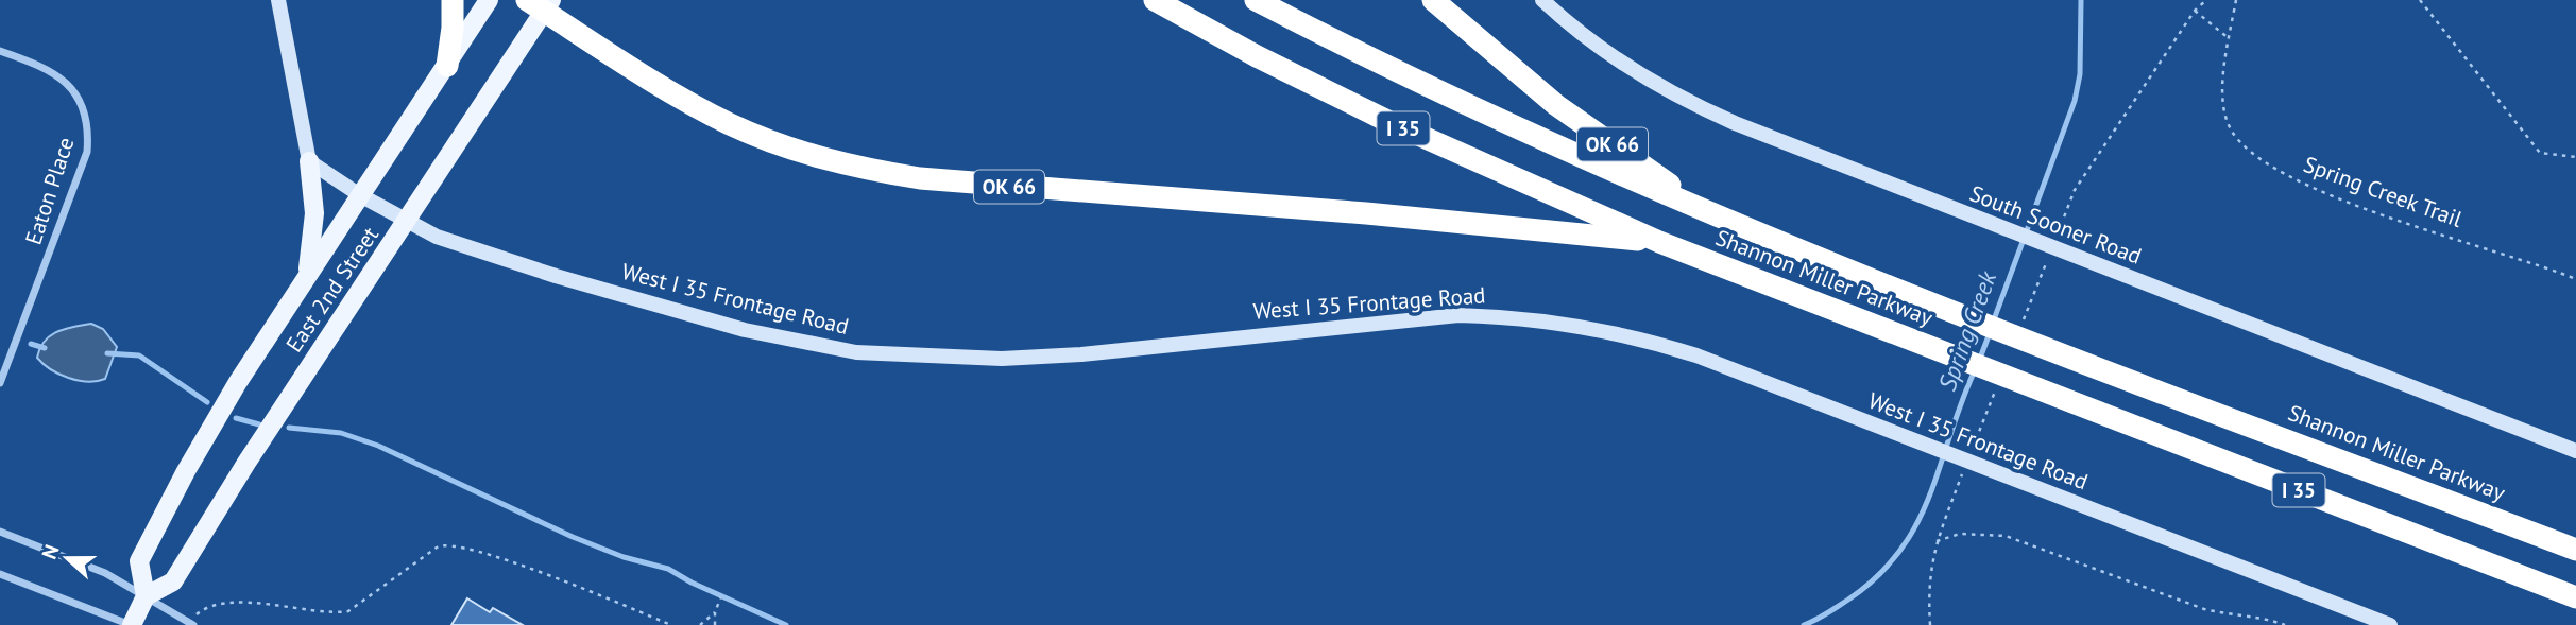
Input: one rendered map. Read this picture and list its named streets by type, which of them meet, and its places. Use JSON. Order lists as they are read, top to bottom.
{
  "streets": {
    "highway": ["I 35", "OK 66", "Shannon Miller Parkway"],
    "main road": ["East 2nd Street"],
    "street": ["Eaton Place", "South Sooner Road", "West I 35 Frontage Road"],
    "path": ["Spring Creek Trail"]
  },
  "crossings": [
    ["OK 66", "Shannon Miller Parkway"],
    ["OK 66", "East 2nd Street"],
    ["East 2nd Street", "West I 35 Frontage Road"]
  ],
  "water": ["Spring Creek"],
  "north": "left"
}
